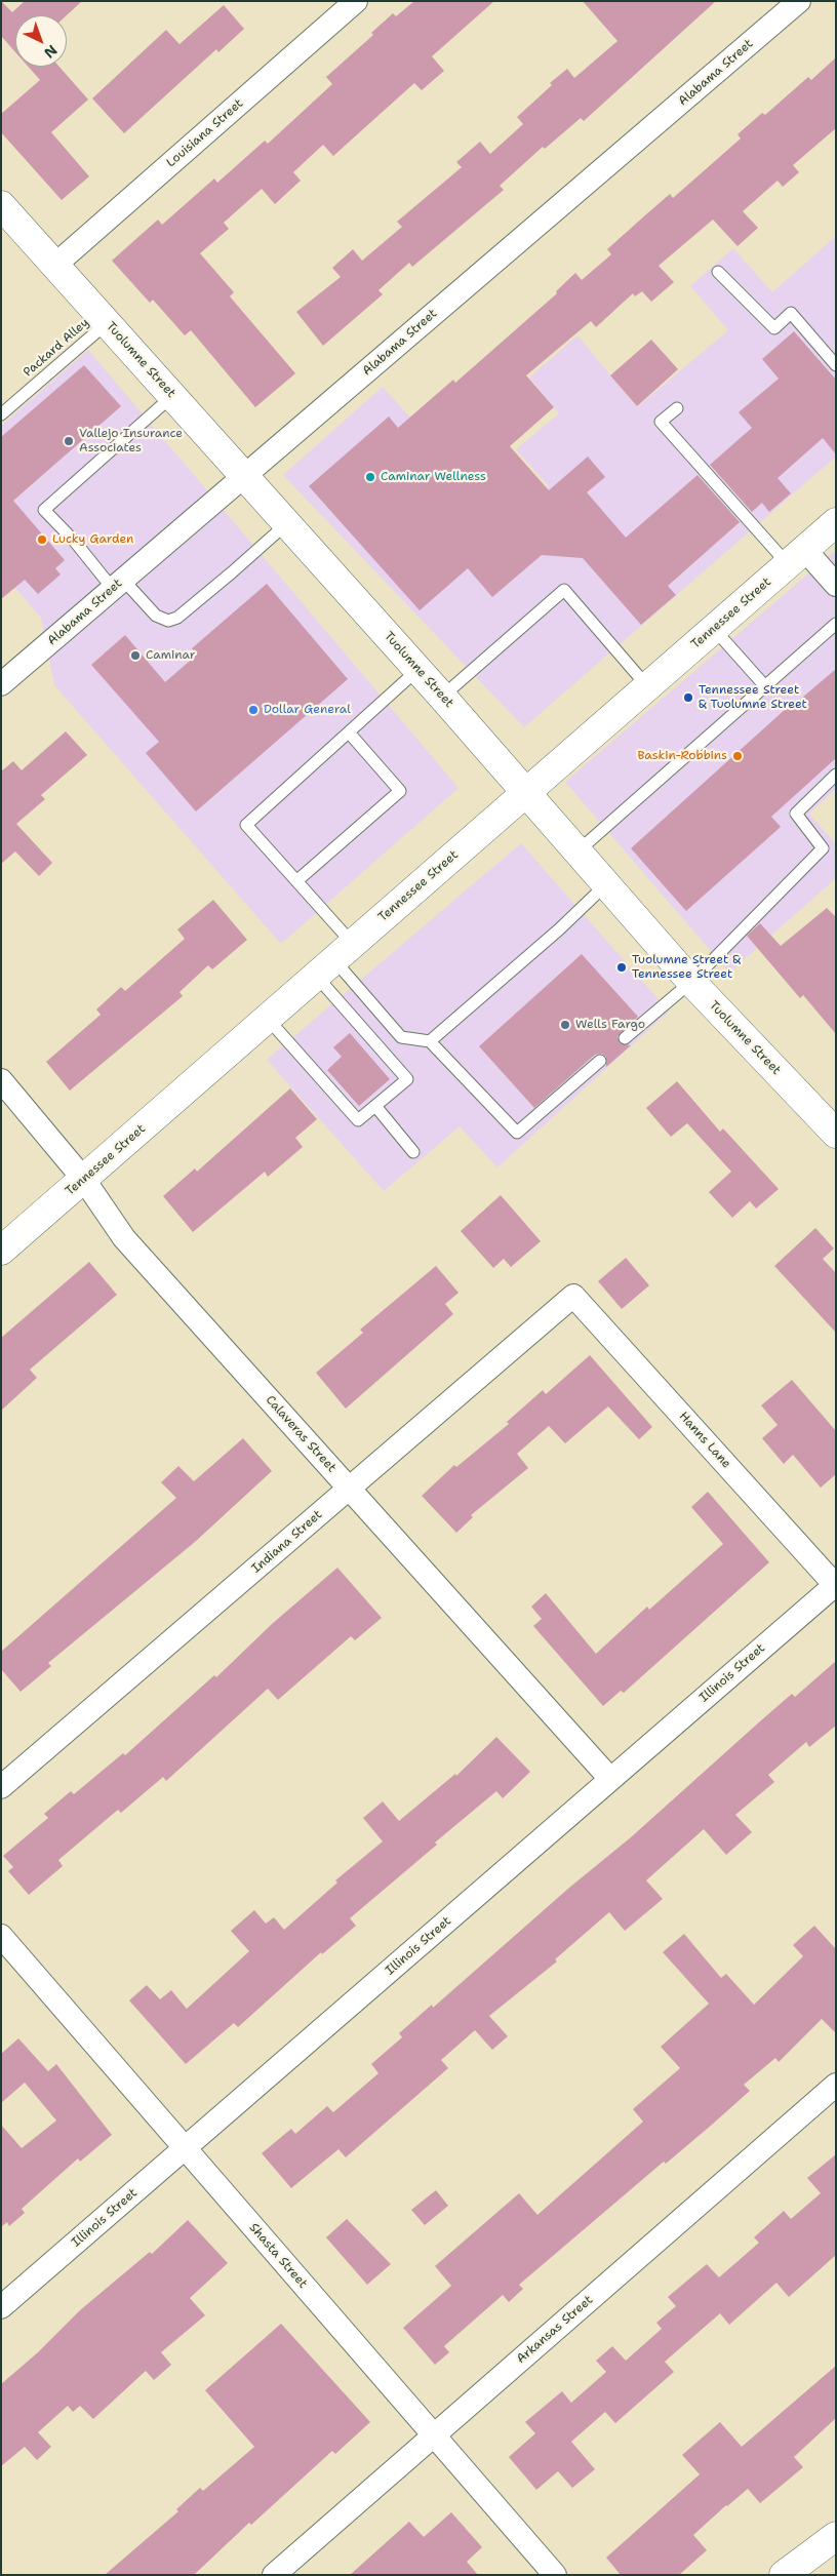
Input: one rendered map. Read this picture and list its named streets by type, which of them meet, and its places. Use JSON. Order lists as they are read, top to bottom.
{
  "streets": {
    "main road": ["Tuolumne Street", "Tennessee Street"],
    "street": [
      "Alabama Street",
      "Louisiana Street",
      "Calaveras Street",
      "Hanns Lane",
      "Indiana Street",
      "Illinois Street",
      "Shasta Street",
      "Arkansas Street"
    ],
    "lane": ["Packard Alley"]
  },
  "crossings": [
    ["Alabama Street", "Tuolumne Street"],
    ["Louisiana Street", "Tuolumne Street"],
    ["Packard Alley", "Tuolumne Street"],
    ["Tuolumne Street", "Tennessee Street"],
    ["Tennessee Street", "Calaveras Street"],
    ["Calaveras Street", "Indiana Street"],
    ["Calaveras Street", "Illinois Street"],
    ["Hanns Lane", "Indiana Street"],
    ["Hanns Lane", "Illinois Street"],
    ["Illinois Street", "Shasta Street"],
    ["Shasta Street", "Arkansas Street"]
  ],
  "places": [
    "Vallejo Insurance Associates",
    "Caminar Wellness",
    "Lucky Garden",
    "Caminar",
    "Tennessee Street & Tuolumne Street",
    "Dollar General",
    "Baskin-Robbins",
    "Tuolumne Street & Tennessee Street",
    "Wells Fargo"
  ],
  "north": "bottom right"
}
